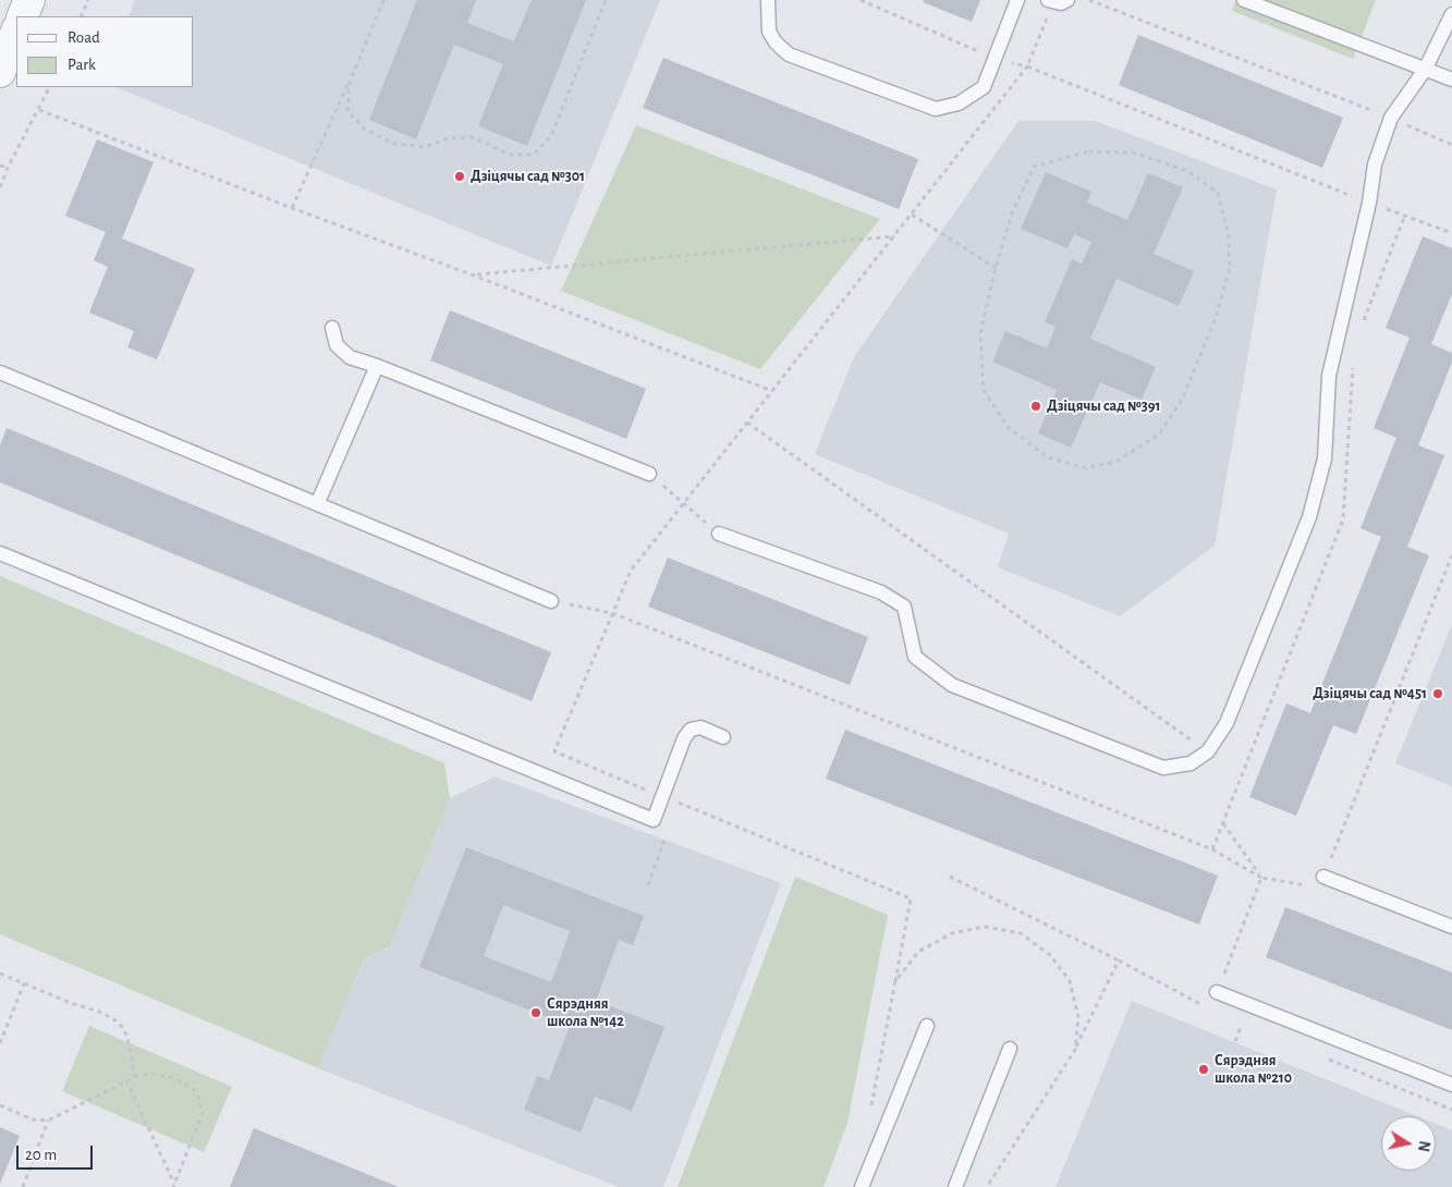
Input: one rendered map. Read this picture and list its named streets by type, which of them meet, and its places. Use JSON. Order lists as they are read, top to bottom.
{
  "places": [
    "Дзіцячы сад №301",
    "Дзіцячы сад №391",
    "Дзіцячы сад №451",
    "Сярэдняя школа №142",
    "Сярэдняя школа №210"
  ],
  "legend": ["Road", "Park"],
  "scale_bar": "20 m",
  "north": "right"
}
